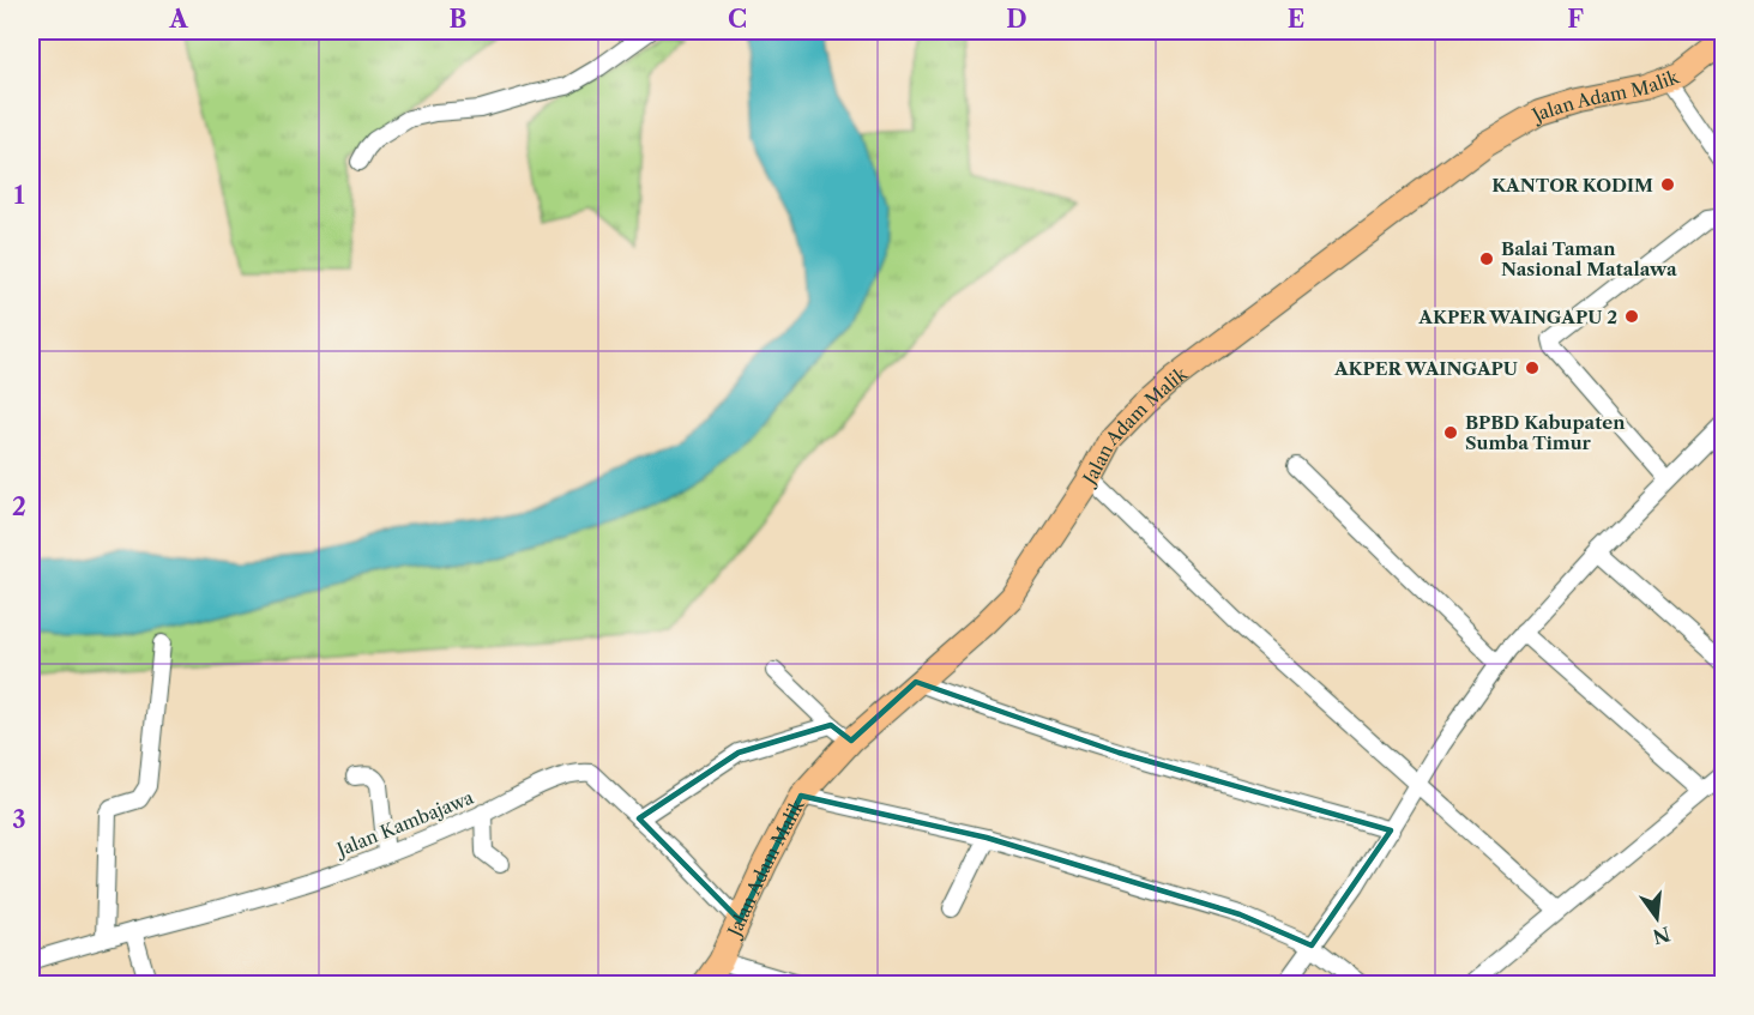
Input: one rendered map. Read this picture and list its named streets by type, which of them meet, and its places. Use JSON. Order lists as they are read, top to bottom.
{
  "streets": {
    "highway": ["Jalan Adam Malik"],
    "street": ["Jalan Kambajawa"]
  },
  "crossings": [
    ["Jalan Adam Malik", "Jalan Kambajawa"]
  ],
  "places": [
    "KANTOR KODIM",
    "Balai Taman Nasional Matalawa",
    "AKPER WAINGAPU 2",
    "AKPER WAINGAPU",
    "BPBD Kabupaten Sumba Timur"
  ],
  "north": "bottom",
  "grid": {
    "columns": [
      "A",
      "B",
      "C",
      "D",
      "E",
      "F"
    ],
    "rows": ["1", "2", "3"]
  }
}
